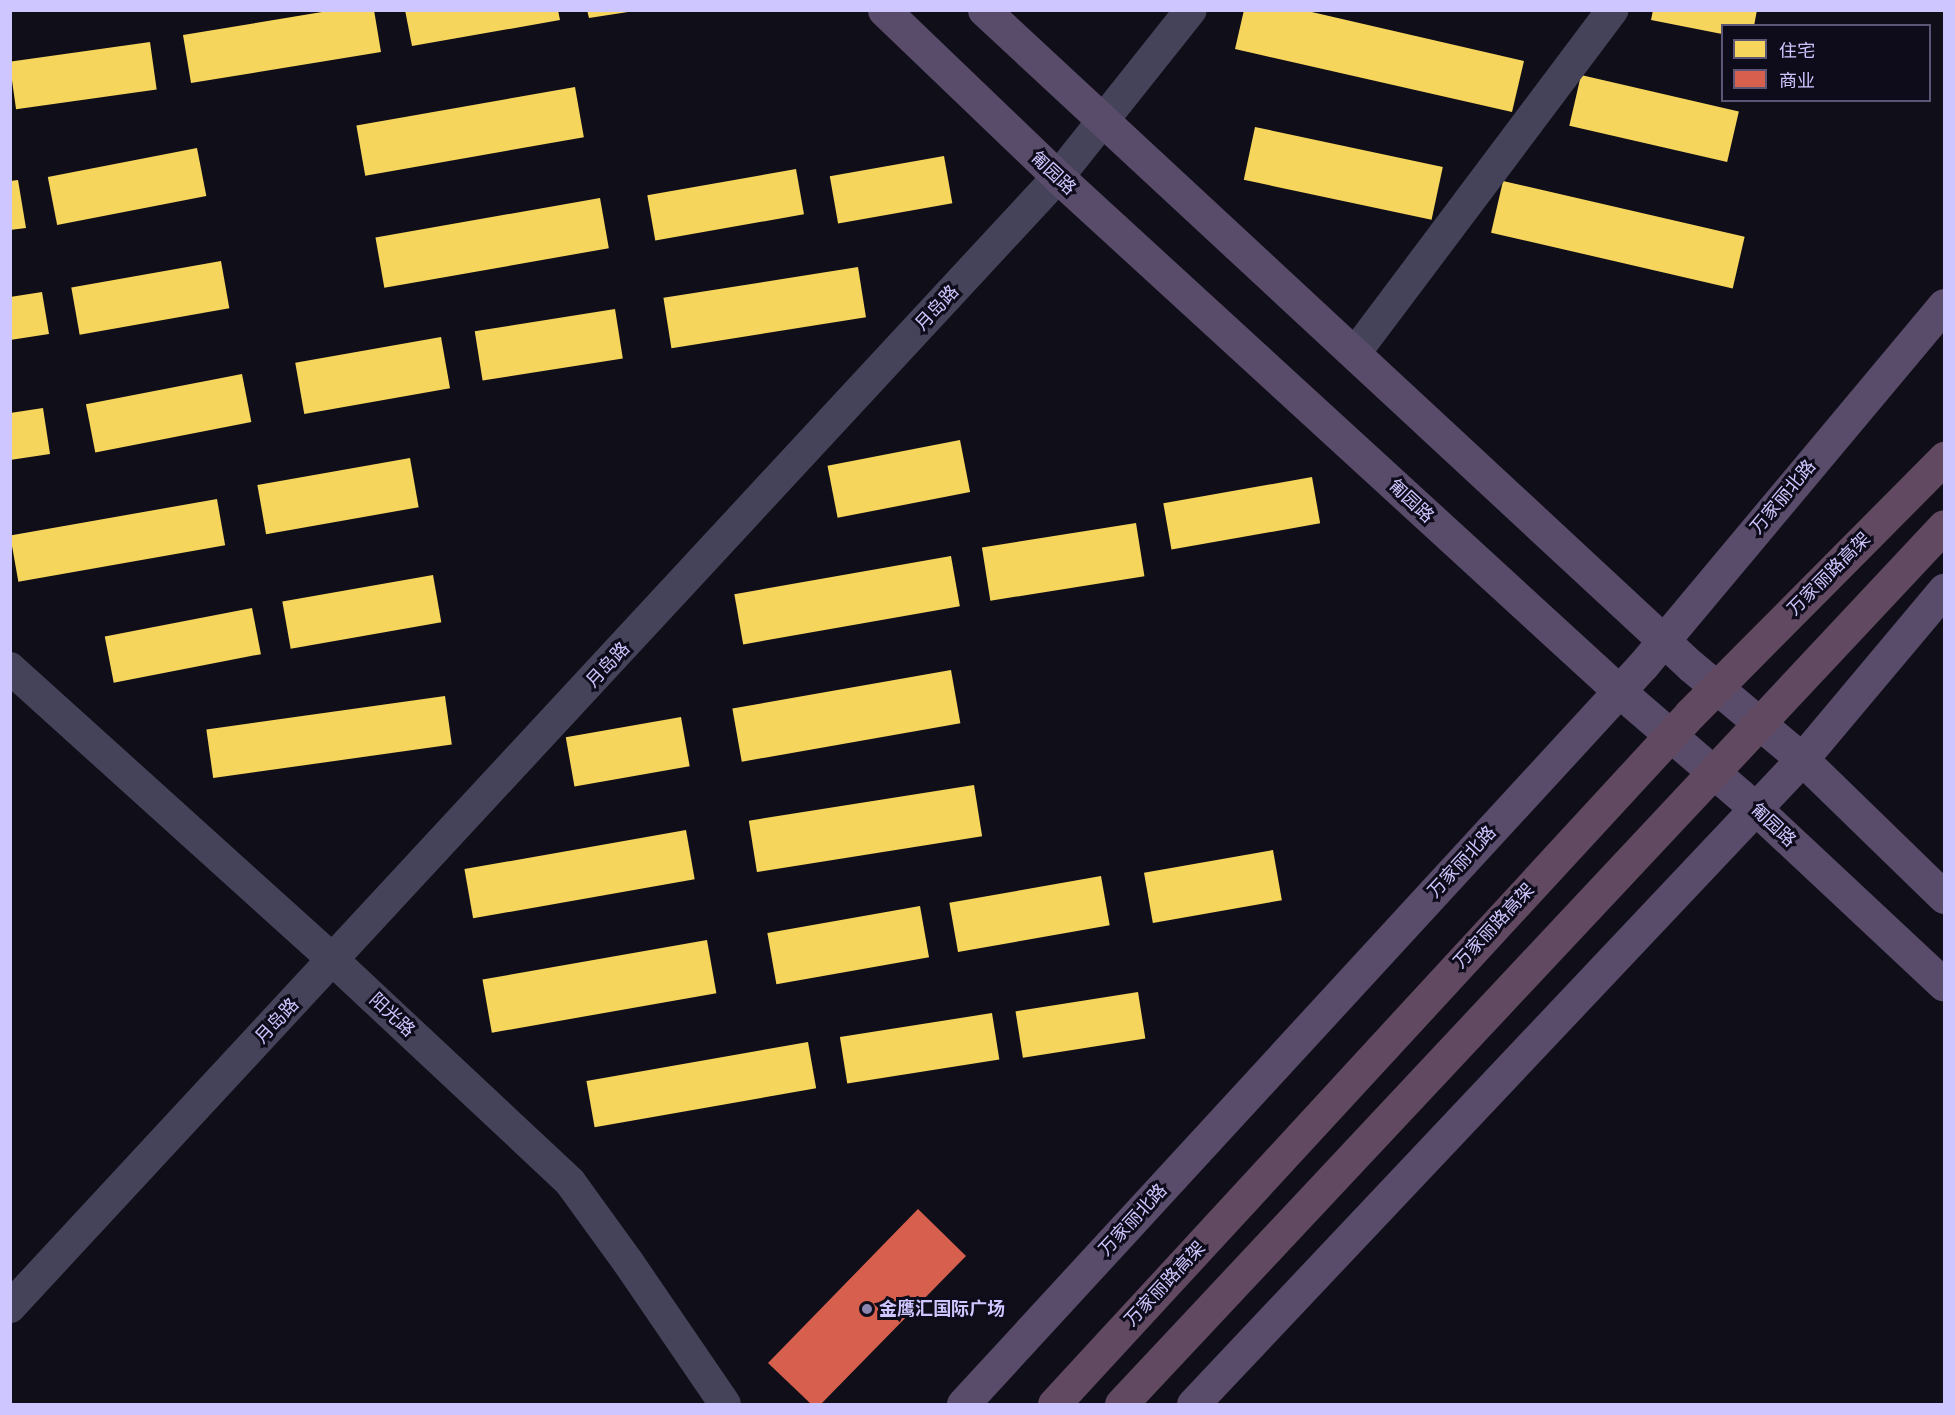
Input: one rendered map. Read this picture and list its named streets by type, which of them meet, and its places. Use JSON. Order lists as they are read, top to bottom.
{
  "streets": {
    "highway": ["万家丽路高架"],
    "main road": ["匍园路", "万家丽北路"],
    "street": ["月岛路", "阳光路"]
  },
  "crossings": [
    ["匍园路", "月岛路"],
    ["匍园路", "万家丽北路"],
    ["月岛路", "阳光路"]
  ],
  "places": ["金鹰汇国际广场"],
  "legend": ["住宅", "商业"]
}
